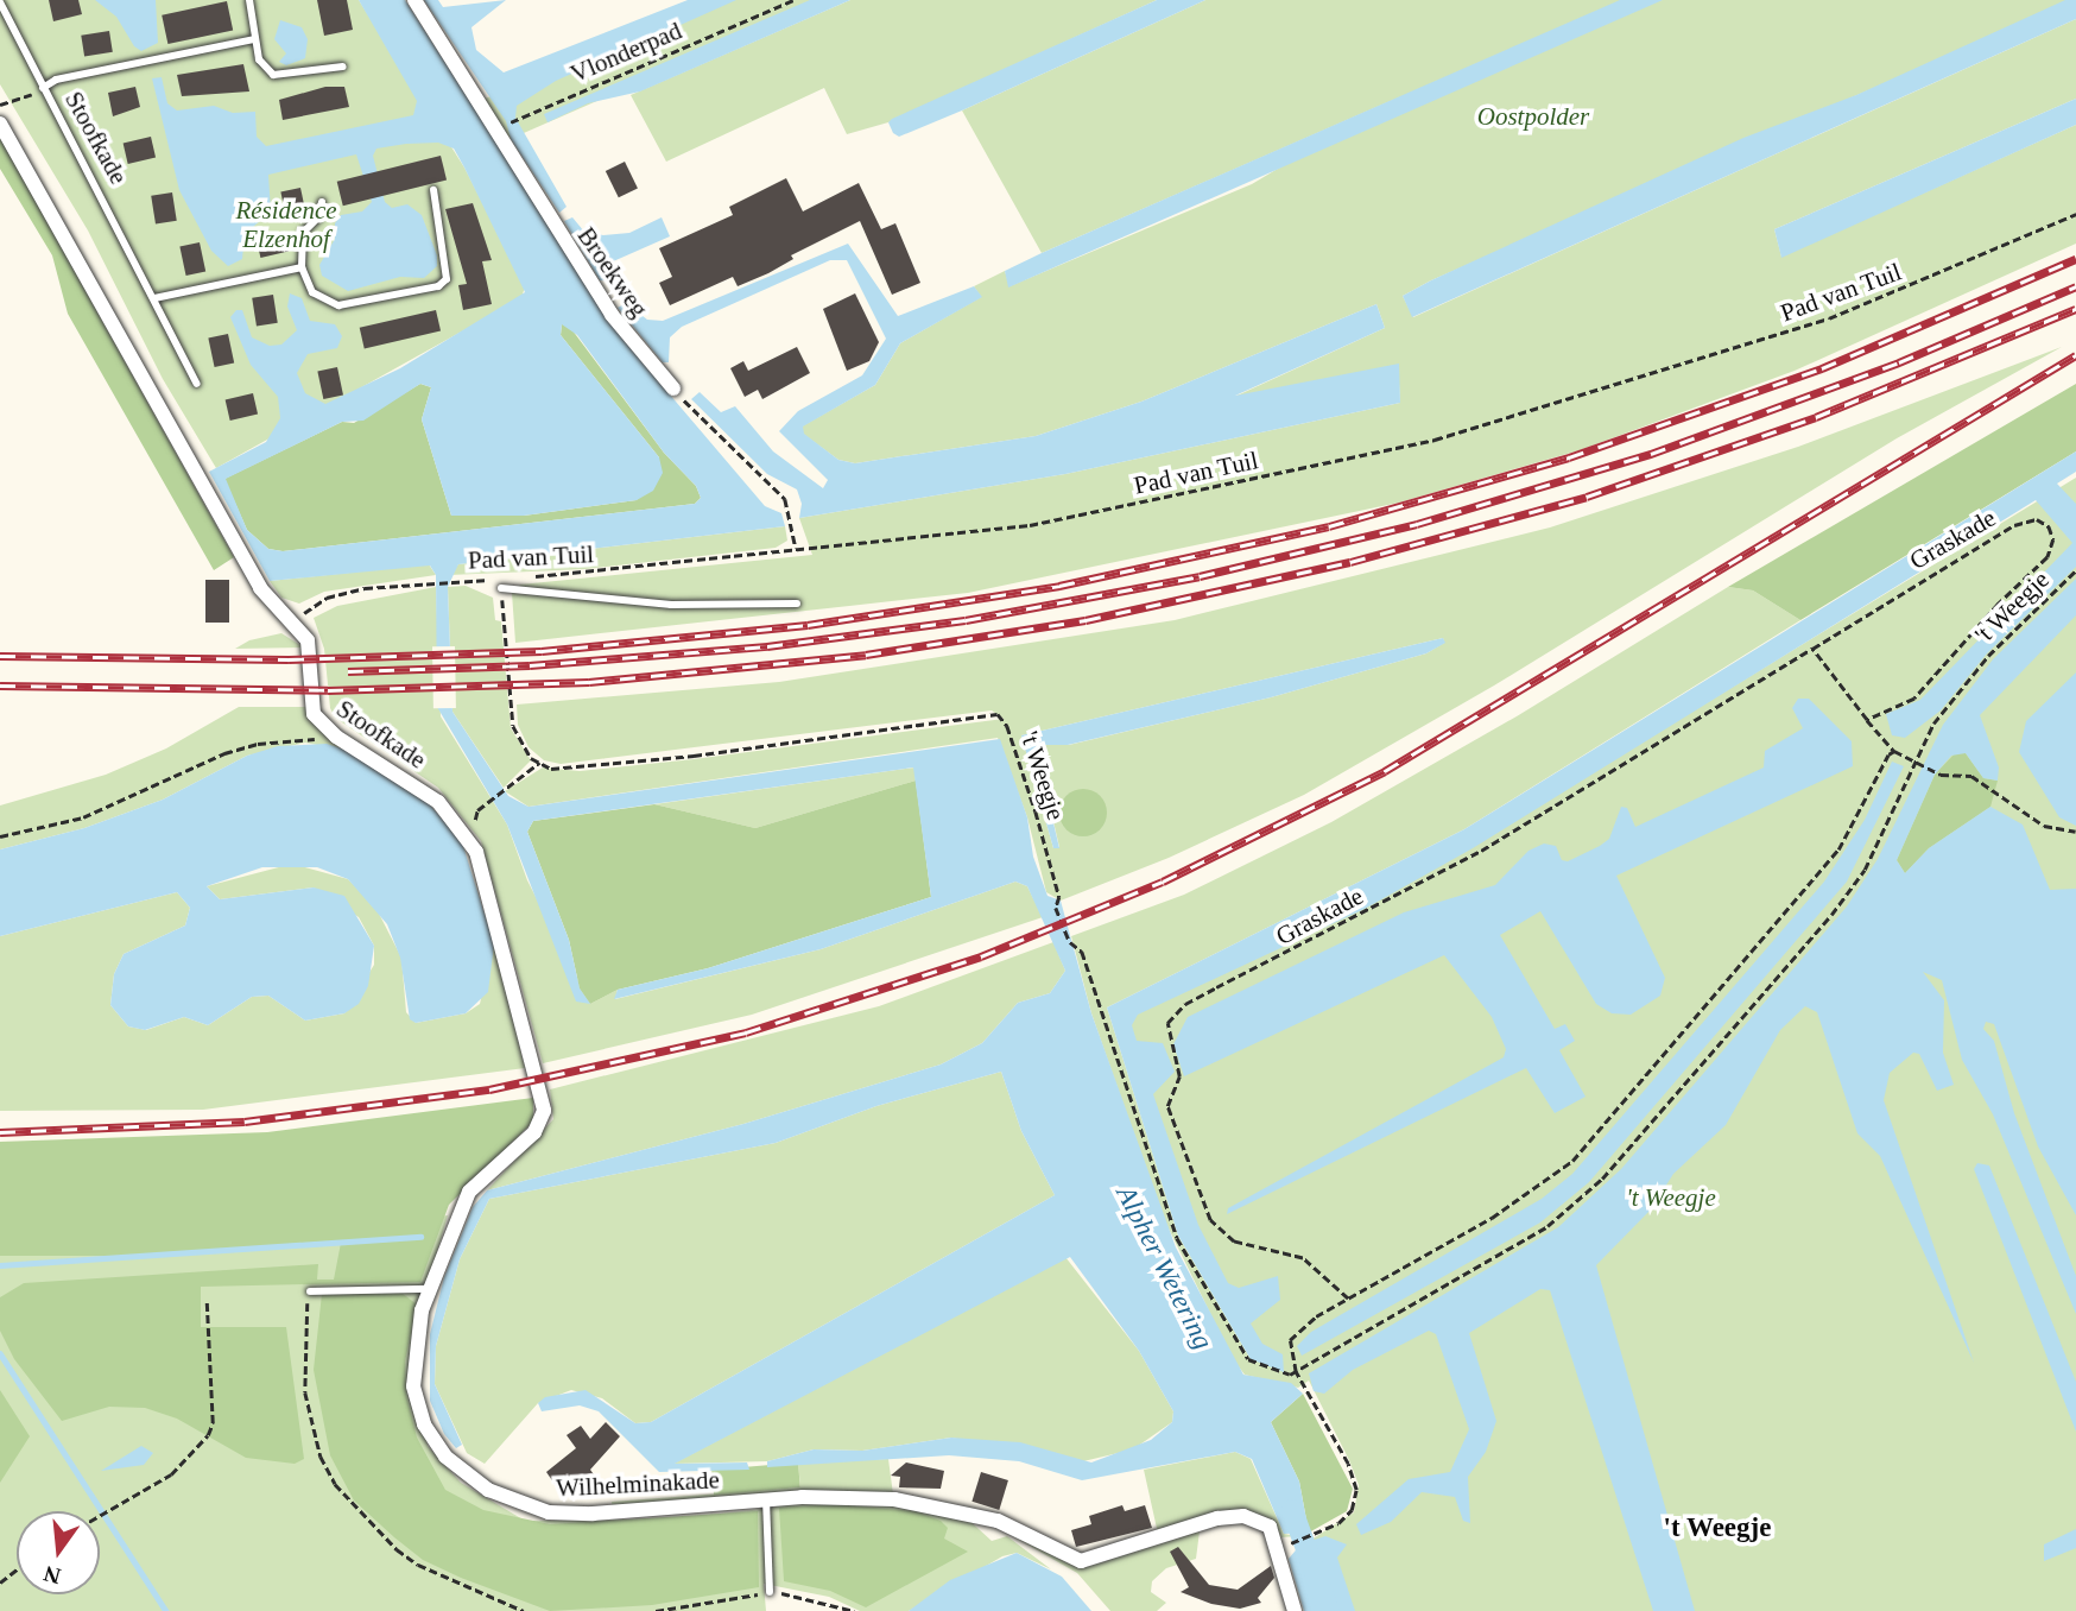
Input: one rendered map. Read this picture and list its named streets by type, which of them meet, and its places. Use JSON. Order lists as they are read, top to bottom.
{
  "streets": {
    "street": ["Stoofkade", "Broekweg", "Wilhelminakade"],
    "path": [
      "Vlonderpad",
      "Pad van Tuil",
      "Graskade",
      "'t Weegje"
    ]
  },
  "crossings": [
    ["Stoofkade", "Pad van Tuil"],
    ["Stoofkade", "Wilhelminakade"]
  ],
  "districts": ["'t Weegje"],
  "water": ["Alpher Wetering"],
  "parks": ["Oostpolder", "Résidence Elzenhof", "'t Weegje"],
  "north": "bottom"
}
